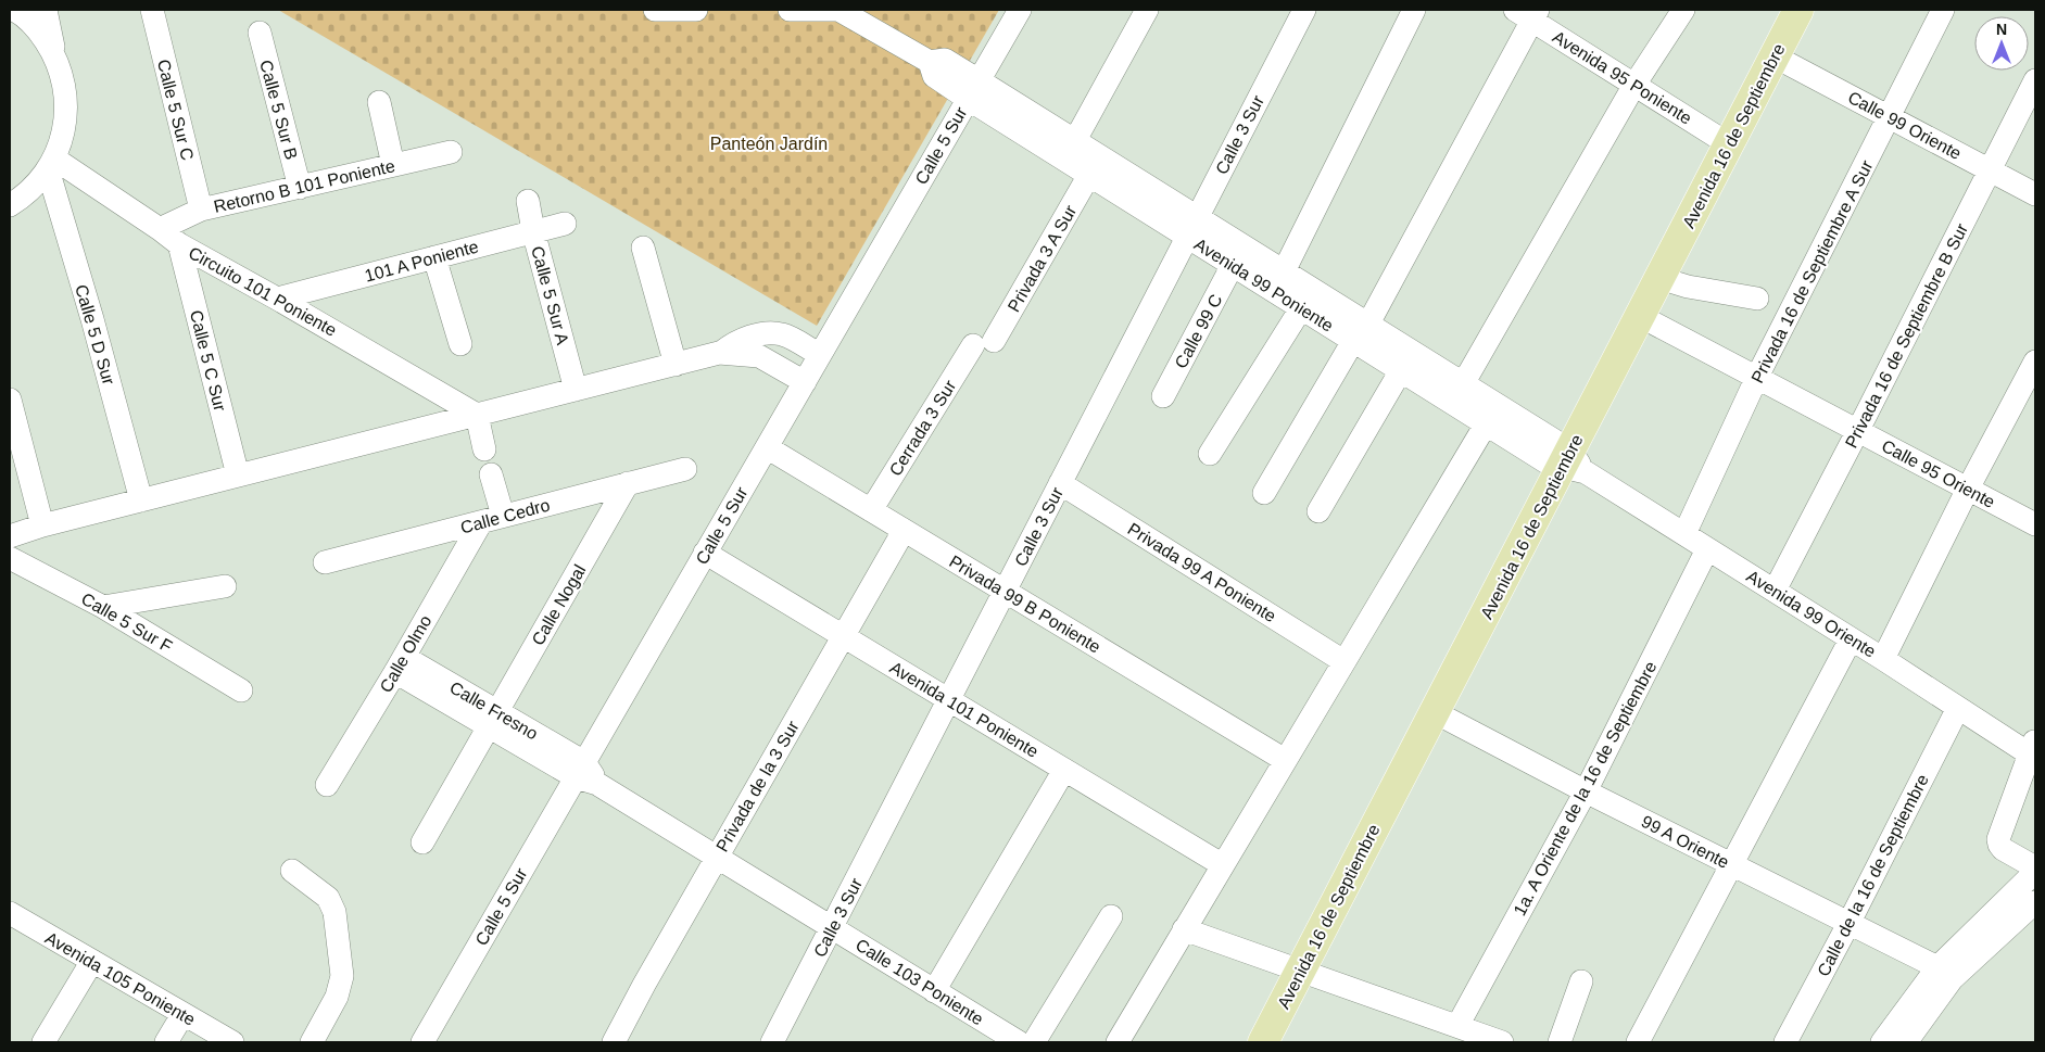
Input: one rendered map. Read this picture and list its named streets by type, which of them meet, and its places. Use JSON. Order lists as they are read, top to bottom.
{
  "streets": {
    "main road": ["Avenida 16 de Septiembre"],
    "street": [
      "Avenida 95 Poniente",
      "Calle 5 Sur C",
      "Calle 5 Sur B",
      "Calle 99 Oriente",
      "Calle 3 Sur",
      "Calle 5 Sur",
      "Retorno B 101 Poniente",
      "Privada 3 A Sur",
      "101 A Poniente",
      "Privada 16 de Septiembre A Sur",
      "Avenida 99 Poniente",
      "Circuito 101 Poniente",
      "Calle 5 Sur A",
      "Calle 99 C",
      "Calle 5 D Sur",
      "Privada 16 de Septiembre B Sur",
      "Calle 5 C Sur",
      "Cerrada 3 Sur",
      "Calle 95 Oriente",
      "Calle Cedro",
      "Privada 99 A Poniente",
      "Privada 99 B Poniente",
      "Calle Nogal",
      "Avenida 99 Oriente",
      "Calle 5 Sur F",
      "Calle Olmo",
      "Avenida 101 Poniente",
      "Calle Fresno",
      "Privada de la 3 Sur",
      "1a. A Oriente de la 16 de Septiembre",
      "99 A Oriente",
      "Calle de la 16 de Septiembre",
      "Avenida 105 Poniente",
      "Calle 103 Poniente"
    ]
  },
  "crossings": [
    ["Avenida 95 Poniente", "Avenida 16 de Septiembre"],
    ["Calle 5 Sur C", "Retorno B 101 Poniente"],
    ["Calle 5 Sur B", "Retorno B 101 Poniente"],
    ["Calle 99 Oriente", "Avenida 16 de Septiembre"],
    ["Calle 99 Oriente", "Privada 16 de Septiembre A Sur"],
    ["Calle 99 Oriente", "Privada 16 de Septiembre B Sur"],
    ["Calle 3 Sur", "Avenida 99 Poniente"],
    ["Calle 3 Sur", "Privada 99 A Poniente"],
    ["Calle 3 Sur", "Privada 99 B Poniente"],
    ["Calle 3 Sur", "Avenida 101 Poniente"],
    ["Calle 3 Sur", "Calle 103 Poniente"],
    ["Avenida 16 de Septiembre", "Avenida 99 Poniente"],
    ["Avenida 16 de Septiembre", "Calle 95 Oriente"],
    ["Avenida 16 de Septiembre", "Avenida 99 Oriente"],
    ["Avenida 16 de Septiembre", "99 A Oriente"],
    ["Calle 5 Sur", "Avenida 99 Poniente"],
    ["Calle 5 Sur", "Privada 99 B Poniente"],
    ["Calle 5 Sur", "Avenida 101 Poniente"],
    ["Calle 5 Sur", "Calle Fresno"],
    ["Calle 5 Sur", "Calle 103 Poniente"],
    ["Retorno B 101 Poniente", "Circuito 101 Poniente"],
    ["Privada 3 A Sur", "Avenida 99 Poniente"],
    ["Privada 3 A Sur", "Cerrada 3 Sur"],
    ["101 A Poniente", "Circuito 101 Poniente"],
    ["101 A Poniente", "Calle 5 Sur A"],
    ["Privada 16 de Septiembre A Sur", "Calle 95 Oriente"],
    ["Privada 16 de Septiembre A Sur", "Avenida 99 Oriente"],
    ["Avenida 99 Poniente", "Calle 99 C"],
    ["Avenida 99 Poniente", "Avenida 99 Oriente"],
    ["Circuito 101 Poniente", "Calle 5 D Sur"],
    ["Circuito 101 Poniente", "Calle 5 C Sur"],
    ["Privada 16 de Septiembre B Sur", "Calle 95 Oriente"],
    ["Privada 16 de Septiembre B Sur", "Avenida 99 Oriente"],
    ["Cerrada 3 Sur", "Privada 99 B Poniente"],
    ["Calle Cedro", "Calle Nogal"],
    ["Calle Cedro", "Calle Olmo"],
    ["Privada 99 B Poniente", "Privada de la 3 Sur"],
    ["Calle Nogal", "Calle Fresno"],
    ["Avenida 99 Oriente", "1a. A Oriente de la 16 de Septiembre"],
    ["Avenida 99 Oriente", "Calle de la 16 de Septiembre"],
    ["Calle Olmo", "Calle Fresno"],
    ["Avenida 101 Poniente", "Privada de la 3 Sur"],
    ["Calle Fresno", "Calle 103 Poniente"],
    ["Privada de la 3 Sur", "Calle 103 Poniente"],
    ["1a. A Oriente de la 16 de Septiembre", "99 A Oriente"],
    ["99 A Oriente", "Calle de la 16 de Septiembre"]
  ],
  "parks": ["Panteón Jardín"],
  "north": "top"
}
